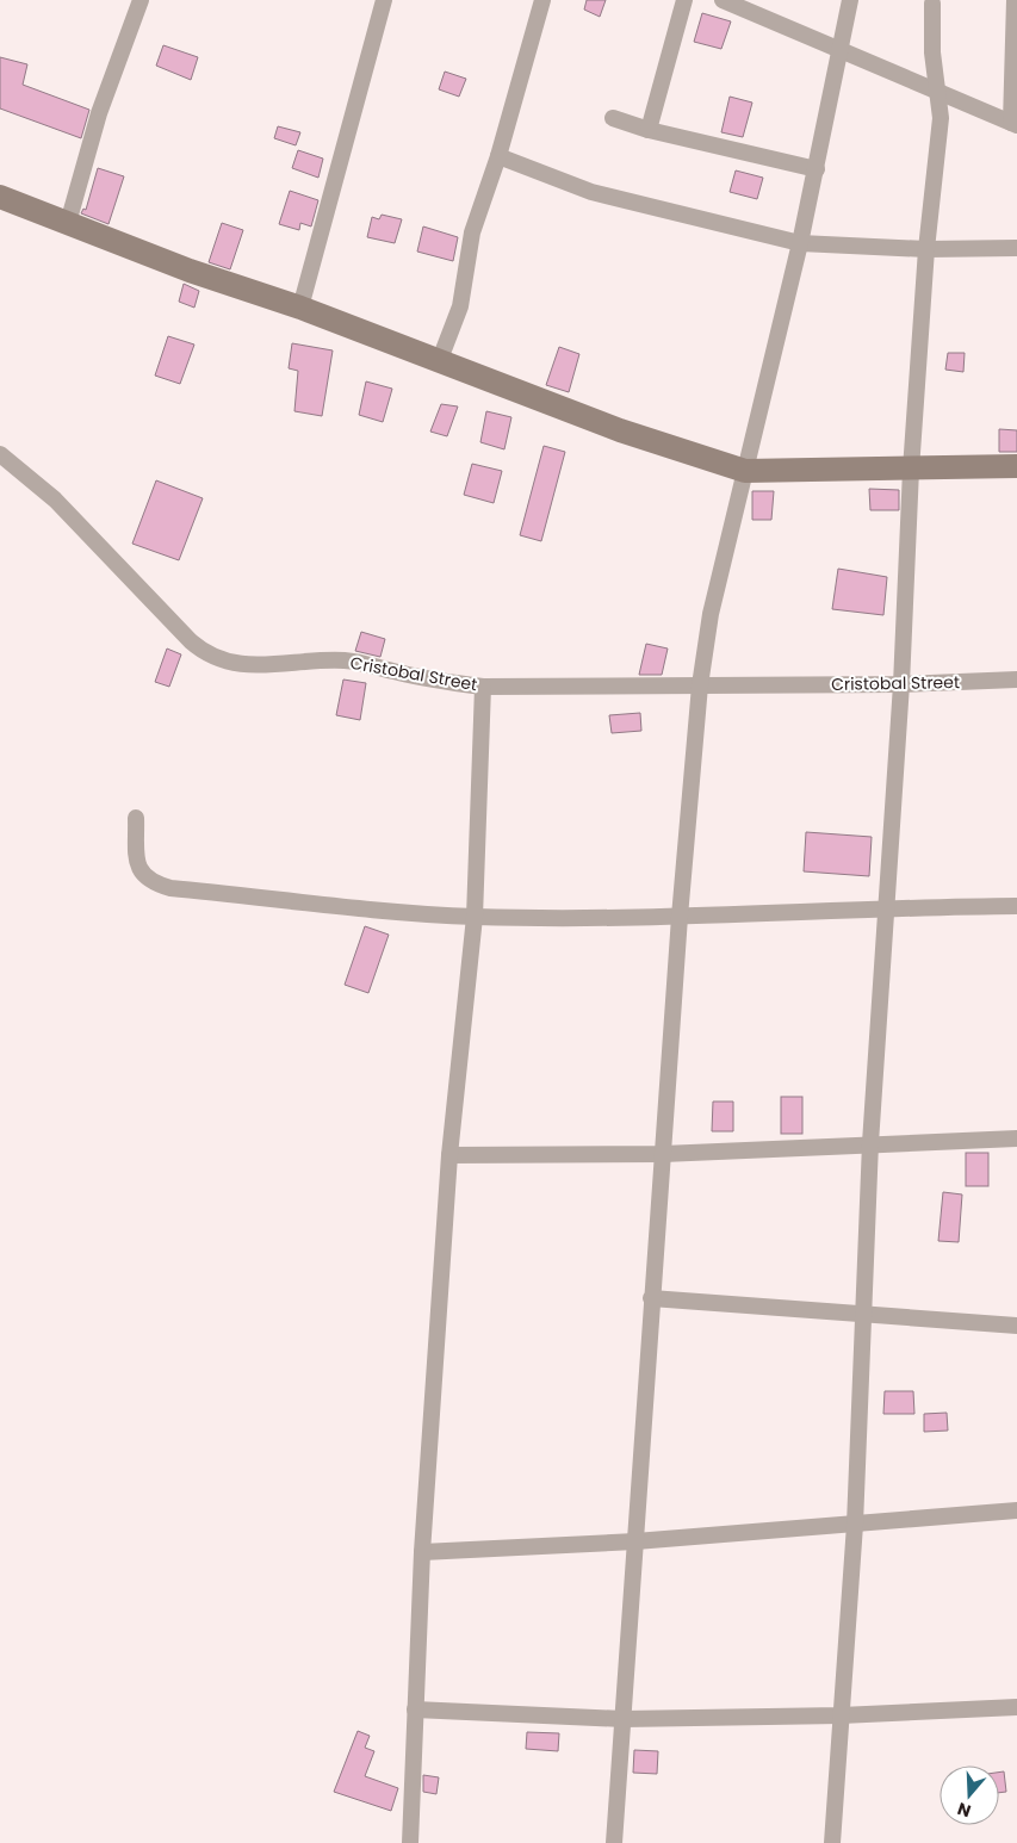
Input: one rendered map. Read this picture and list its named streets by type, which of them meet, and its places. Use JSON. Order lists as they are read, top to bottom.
{
  "streets": {
    "street": ["Cristobal Street"]
  },
  "north": "bottom"
}
